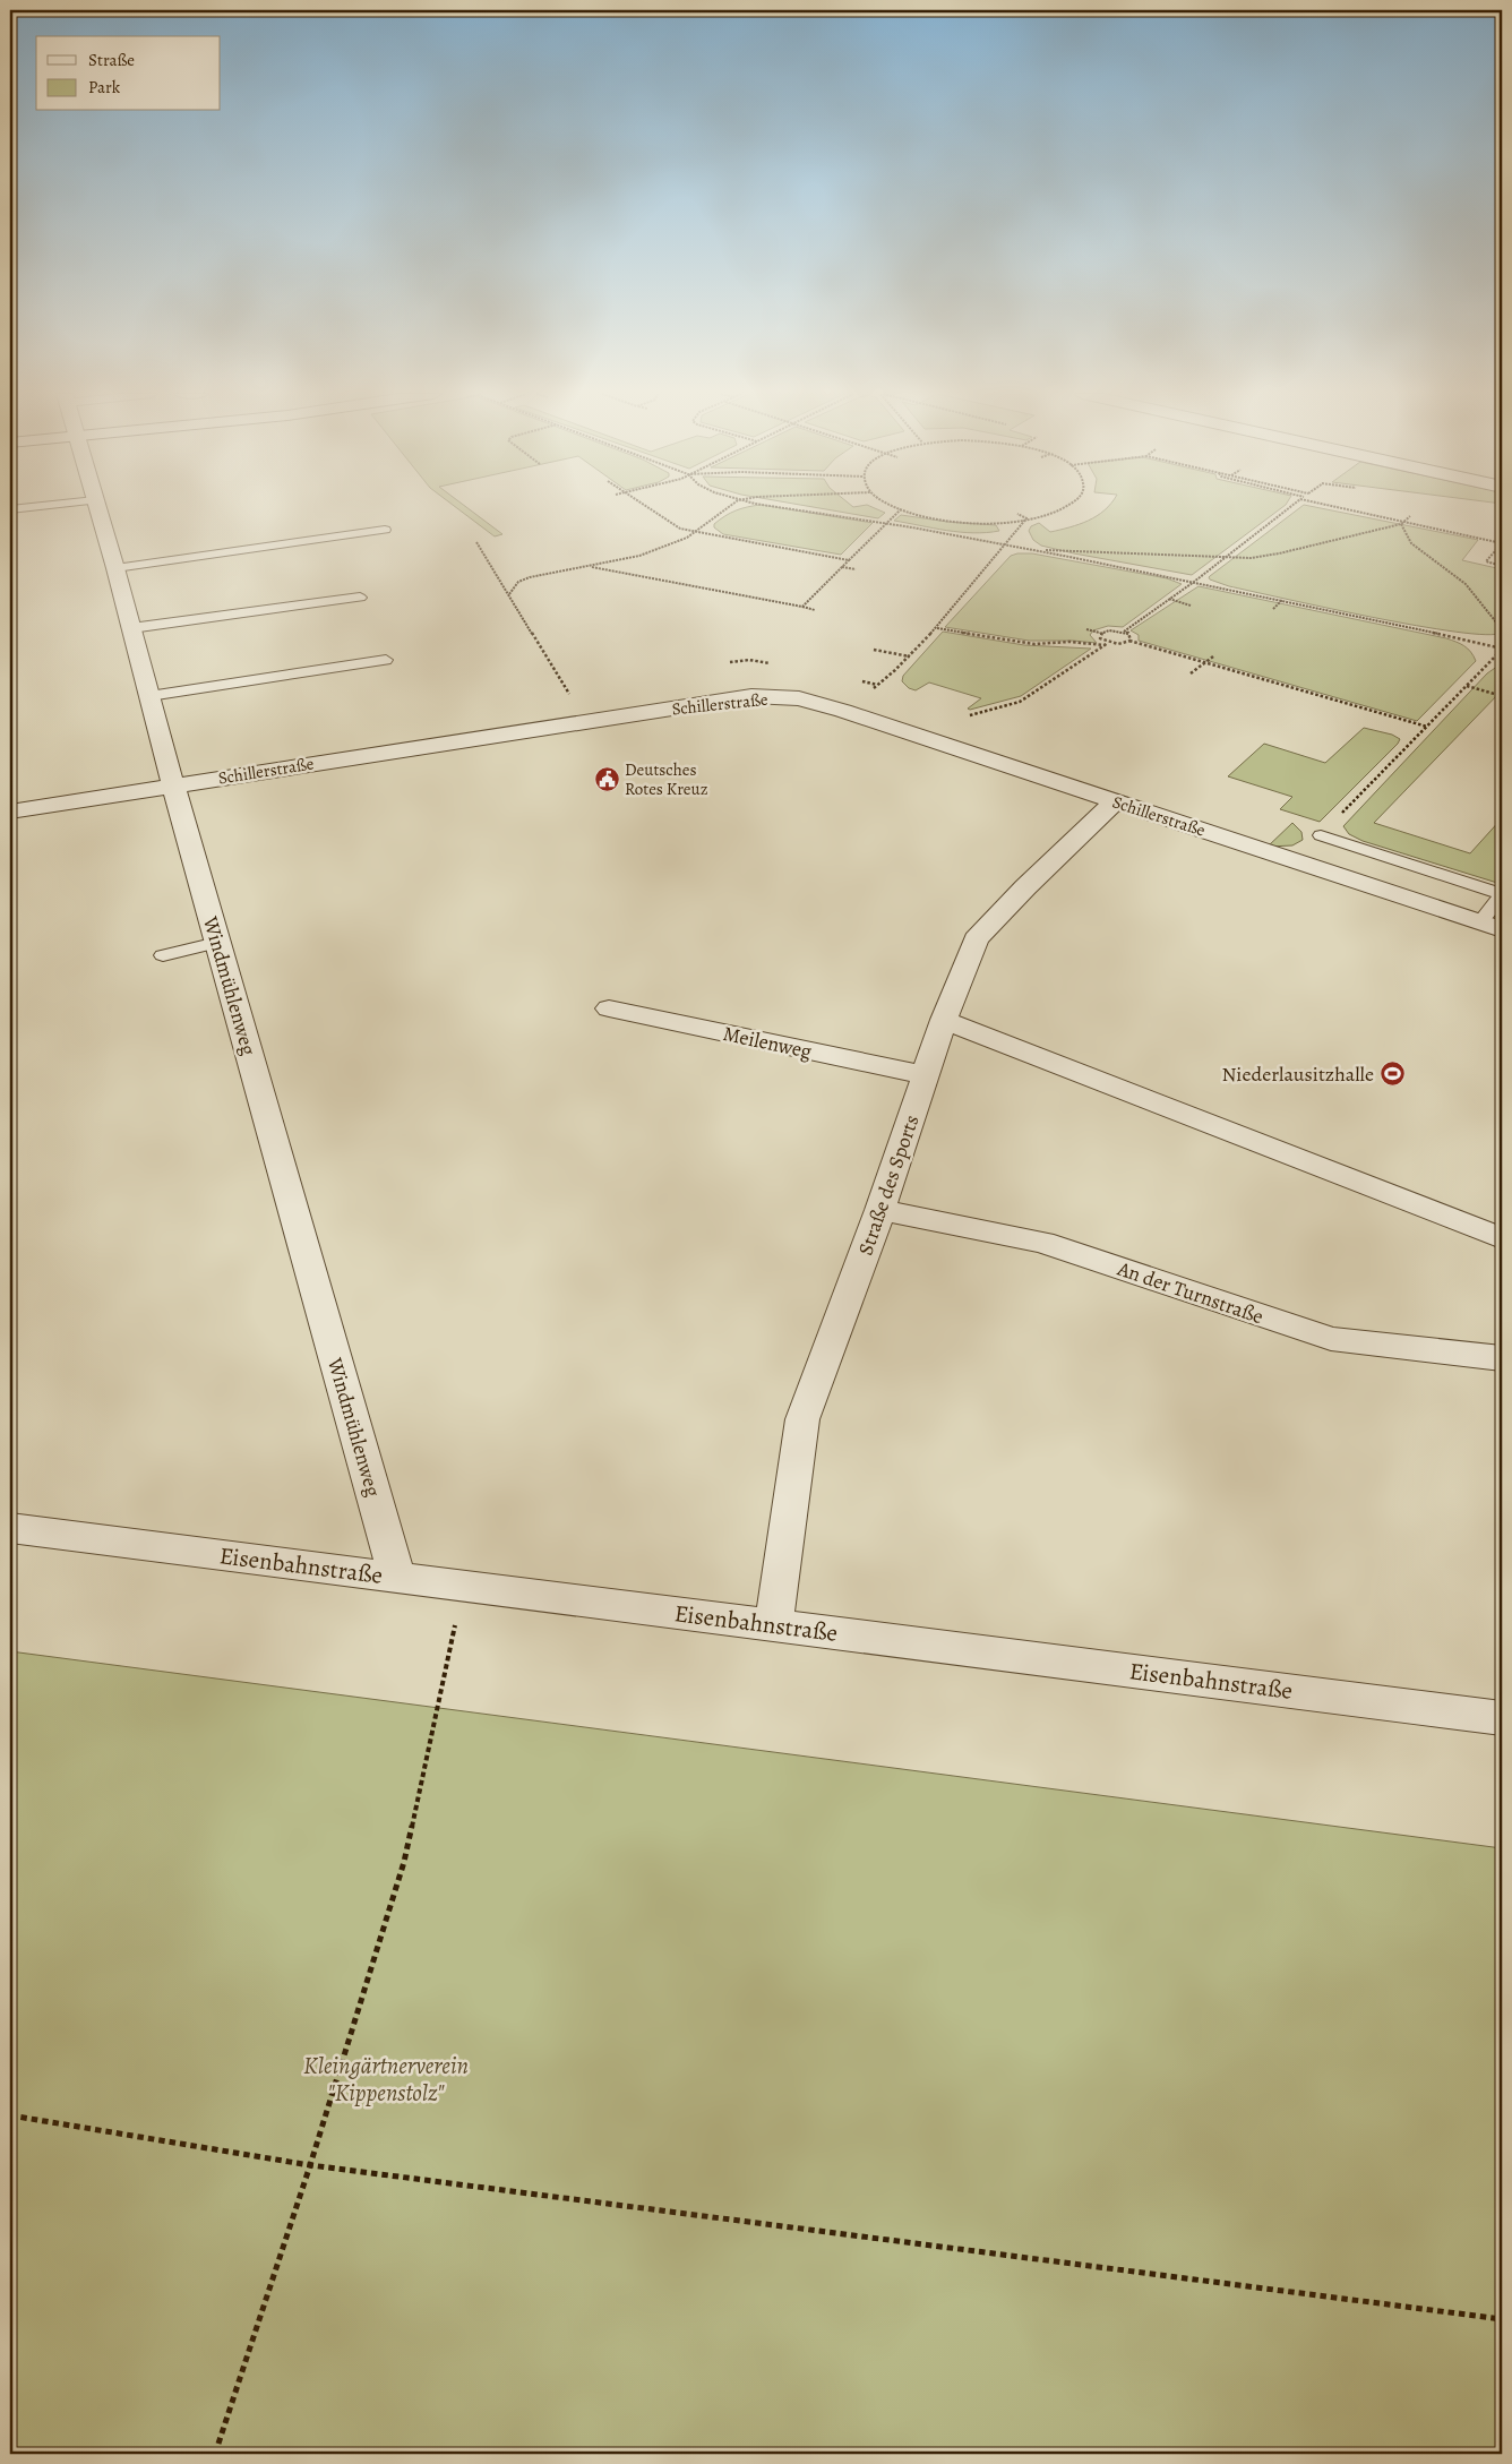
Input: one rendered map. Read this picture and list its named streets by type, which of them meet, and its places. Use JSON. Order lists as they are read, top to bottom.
{
  "streets": {
    "street": [
      "Schillerstraße",
      "Windmühlenweg",
      "Meilenweg",
      "Straße des Sports",
      "An der Turnstraße",
      "Eisenbahnstraße"
    ]
  },
  "crossings": [
    ["Schillerstraße", "Windmühlenweg"],
    ["Schillerstraße", "Straße des Sports"],
    ["Windmühlenweg", "Eisenbahnstraße"],
    ["Meilenweg", "Straße des Sports"],
    ["Straße des Sports", "An der Turnstraße"],
    ["Straße des Sports", "Eisenbahnstraße"]
  ],
  "parks": ["Kleingärtnerverein \"Kippenstolz\""],
  "places": {
    "public building": ["Deutsches Rotes Kreuz"],
    "sports": ["Niederlausitzhalle"]
  },
  "legend": ["Straße", "Park"]
}
